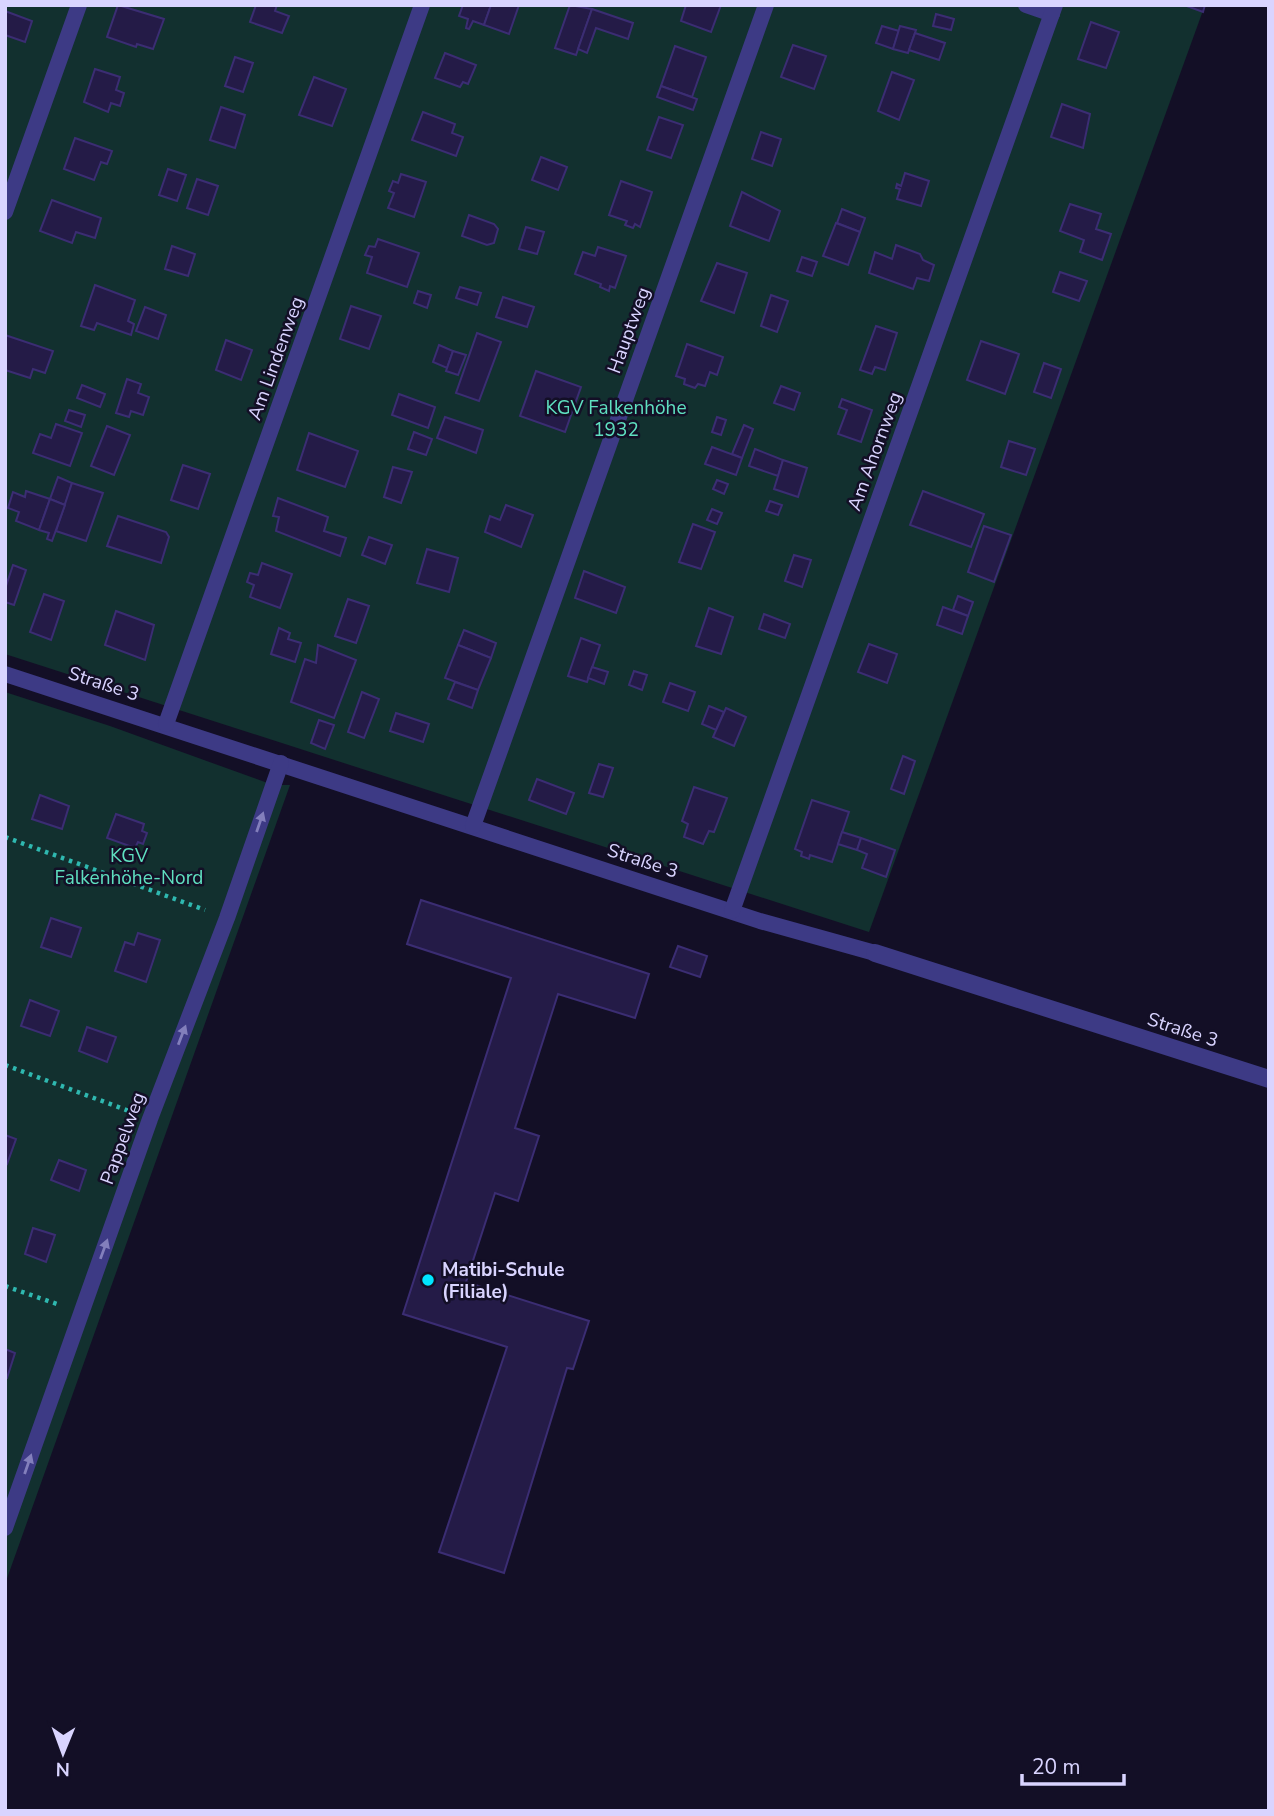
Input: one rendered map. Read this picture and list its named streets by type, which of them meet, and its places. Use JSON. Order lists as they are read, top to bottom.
{
  "streets": {
    "street": ["Straße 3"],
    "lane": [
      "Hauptweg",
      "Am Lindenweg",
      "Am Ahornweg",
      "Pappelweg"
    ]
  },
  "crossings": [
    ["Hauptweg", "Straße 3"],
    ["Am Lindenweg", "Straße 3"],
    ["Am Ahornweg", "Straße 3"],
    ["Straße 3", "Pappelweg"]
  ],
  "one_way": ["Pappelweg"],
  "parks": ["KGV Falkenhöhe 1932", "KGV Falkenhöhe-Nord"],
  "places": ["Matibi-Schule (Filiale)"],
  "scale_bar": "20 m",
  "north": "bottom"
}
